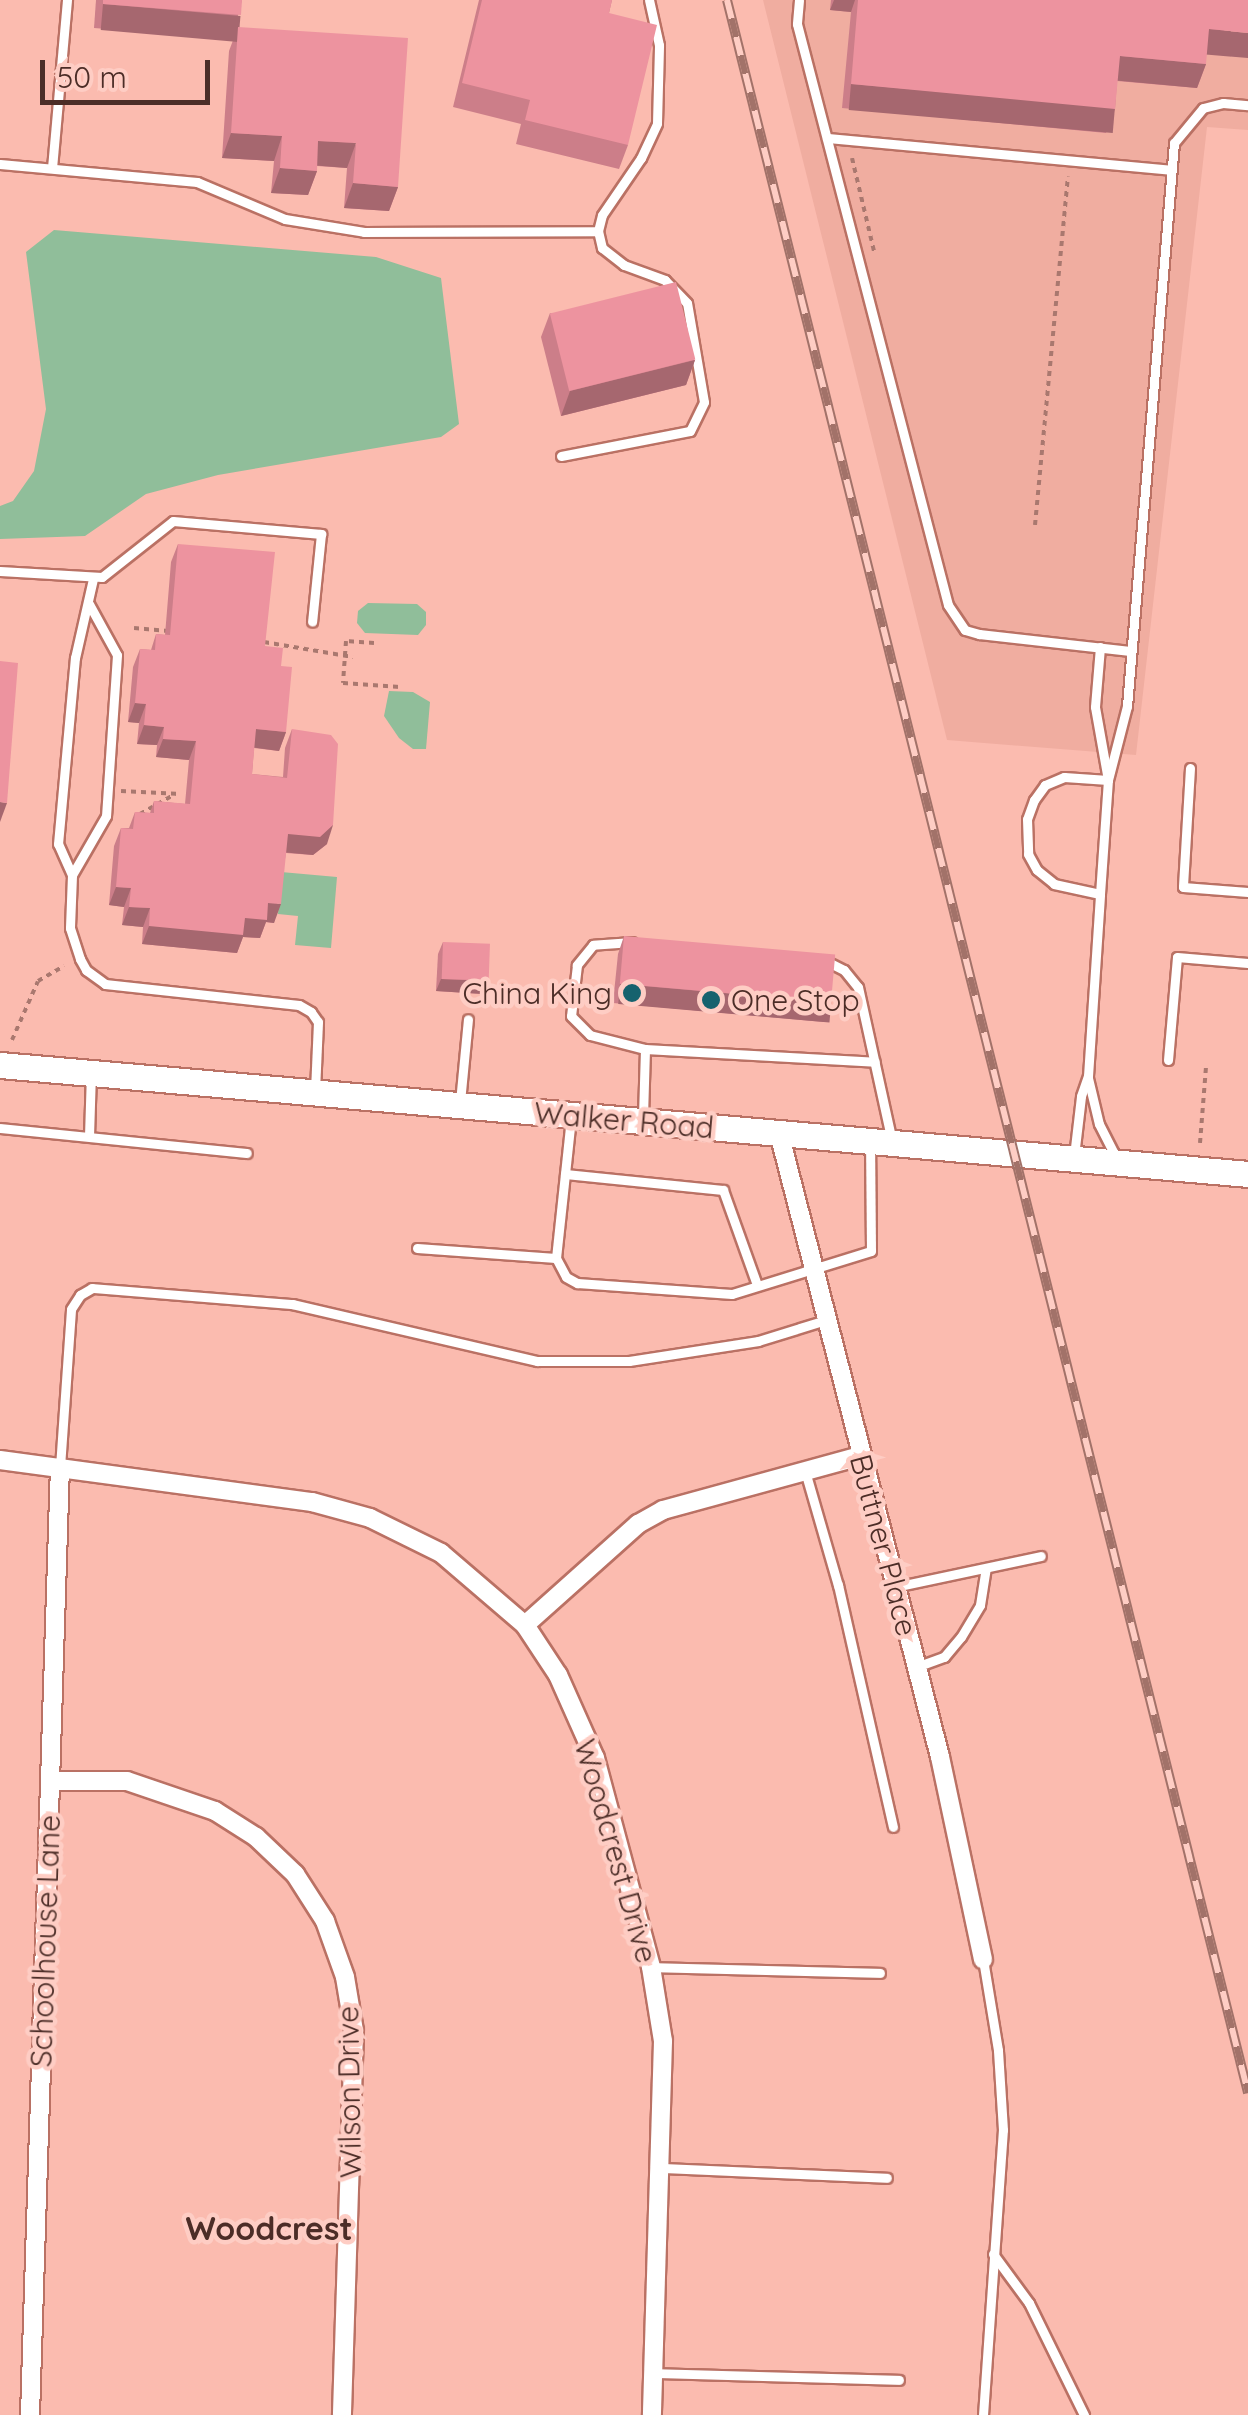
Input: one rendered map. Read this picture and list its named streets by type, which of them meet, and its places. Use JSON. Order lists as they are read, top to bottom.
{
  "streets": {
    "street": [
      "Walker Road",
      "Buttner Place",
      "Woodcrest Drive",
      "Schoolhouse Lane",
      "Wilson Drive"
    ]
  },
  "crossings": [
    ["Walker Road", "Buttner Place"],
    ["Woodcrest Drive", "Schoolhouse Lane"],
    ["Schoolhouse Lane", "Wilson Drive"]
  ],
  "districts": ["Woodcrest"],
  "places": ["China King", "One Stop"],
  "scale_bar": "50 m"
}
